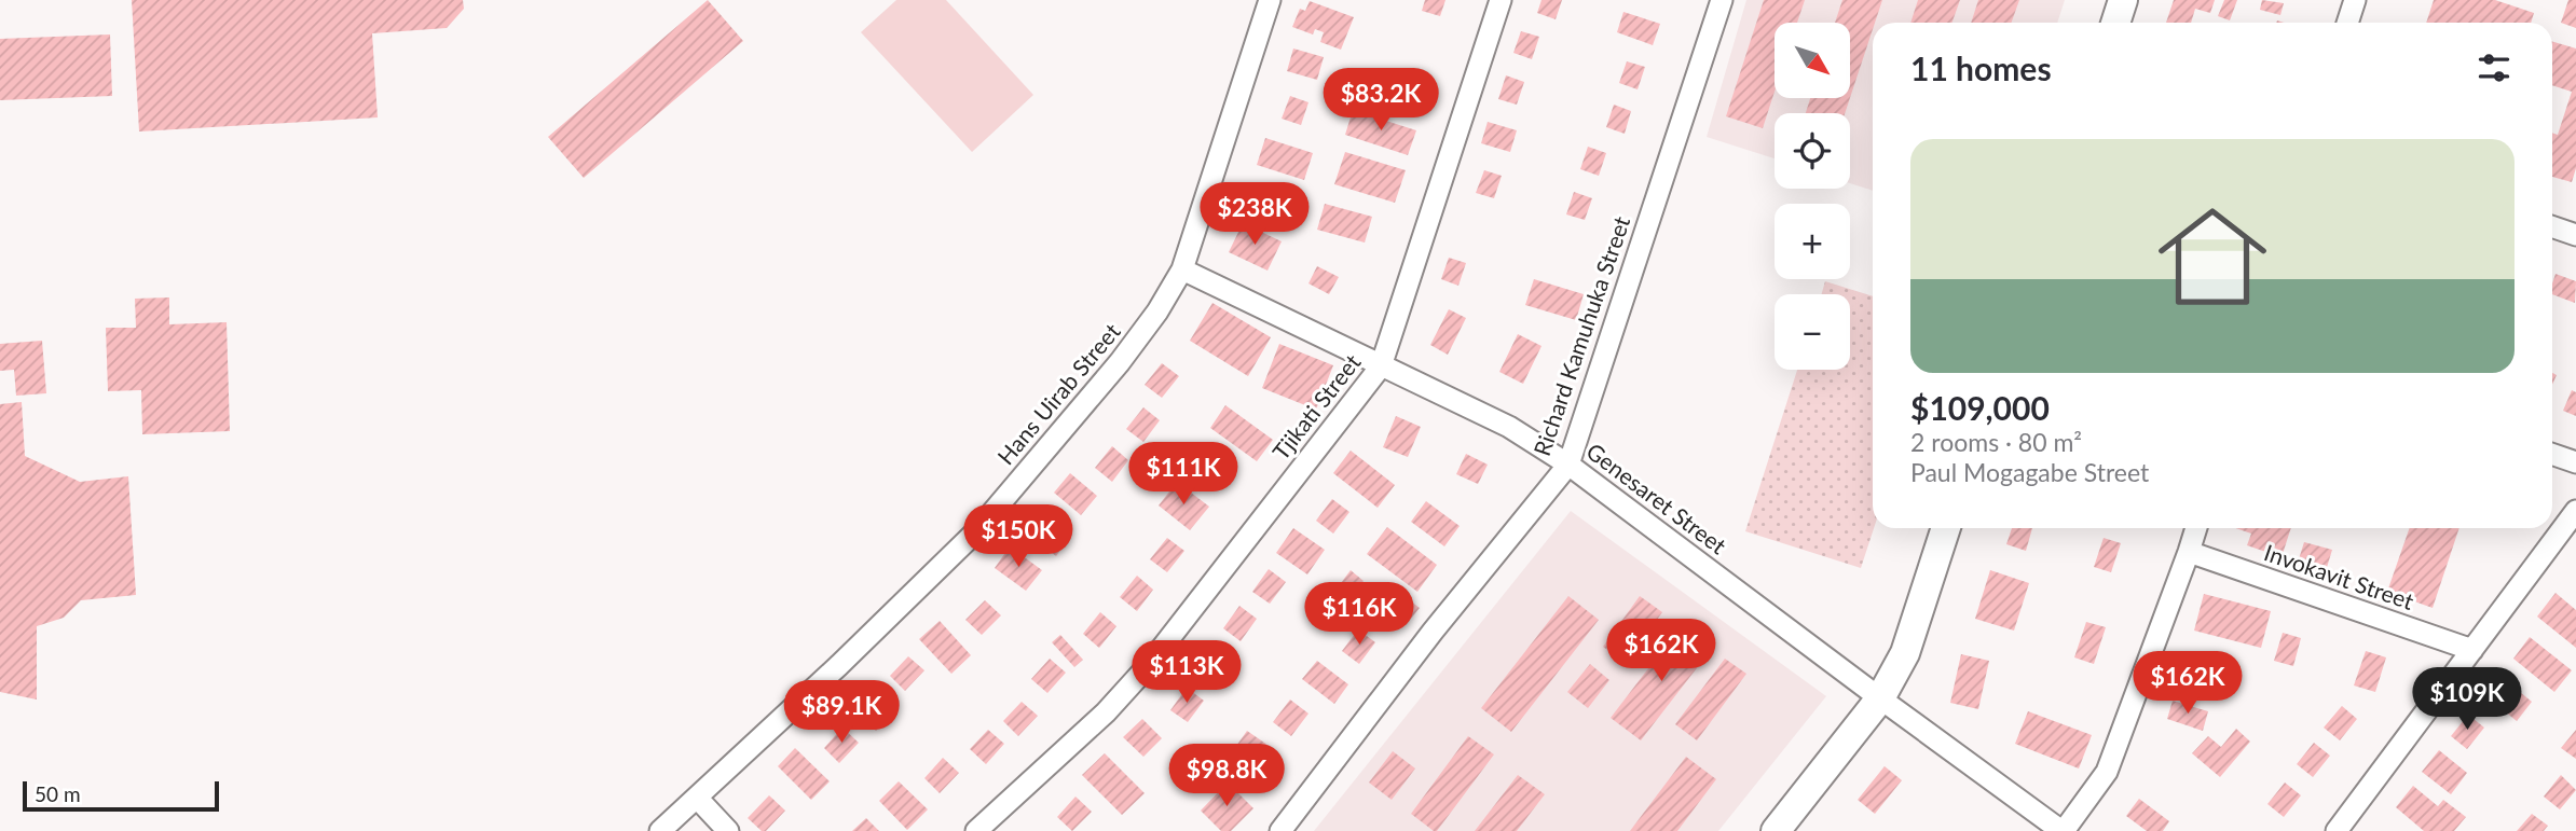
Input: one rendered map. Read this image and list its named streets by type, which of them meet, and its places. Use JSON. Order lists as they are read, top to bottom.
{
  "streets": {
    "street": [
      "Richard Kamuhuka Street",
      "Hans Uirab Street",
      "Tjikati Street",
      "Genesaret Street",
      "Invokavit Street"
    ]
  },
  "crossings": [
    ["Richard Kamuhuka Street", "Genesaret Street"],
    ["Hans Uirab Street", "Genesaret Street"],
    ["Tjikati Street", "Genesaret Street"]
  ],
  "scale_bar": "50 m",
  "north": "bottom right",
  "page": {
    "map_buttons": ["+", "−"],
    "heading": "11 homes",
    "price": [
      "$83.2K",
      "$238K",
      "$111K",
      "$150K",
      "$116K",
      "$162K",
      "$113K",
      "$162K",
      "$109K",
      "$89.1K",
      "$98.8K"
    ],
    "list": [
      {
        "name": "$109,000",
        "note": "2 rooms · 80 m² · Paul Mogagabe Street"
      }
    ],
    "scale": "50 m"
  }
}
